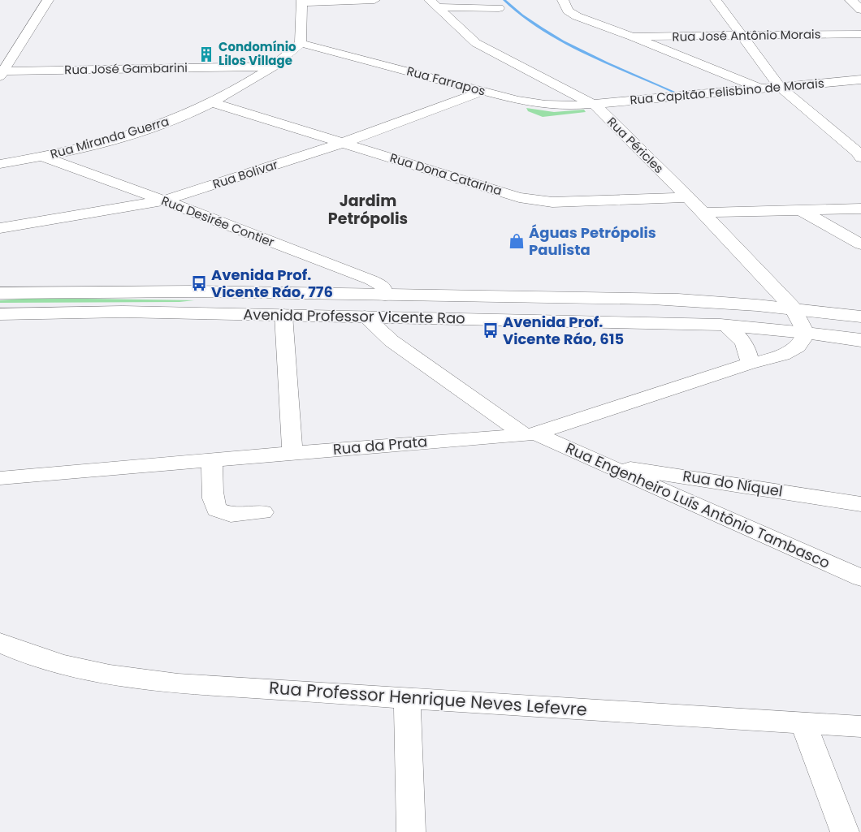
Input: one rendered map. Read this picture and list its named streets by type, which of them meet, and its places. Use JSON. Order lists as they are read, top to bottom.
{
  "streets": {
    "main road": ["Avenida Professor Vicente Rao"],
    "street": [
      "Rua José Antônio Morais",
      "Rua José Gambarini",
      "Rua Farrapos",
      "Rua Capitão Felisbino de Morais",
      "Rua Miranda Guerra",
      "Rua Péricles",
      "Rua Bolivar",
      "Rua Dona Catarina",
      "Rua Desirée Contier",
      "Rua da Prata",
      "Rua do Níquel",
      "Rua Engenheiro Luís Antônio Tambasco",
      "Rua Professor Henrique Neves Lefevre"
    ]
  },
  "crossings": [
    ["Rua José Gambarini", "Rua Miranda Guerra"],
    ["Rua Farrapos", "Rua Capitão Felisbino de Morais"],
    ["Rua Farrapos", "Rua Miranda Guerra"],
    ["Rua Farrapos", "Rua Péricles"],
    ["Rua Farrapos", "Rua Bolivar"],
    ["Rua Capitão Felisbino de Morais", "Rua Péricles"],
    ["Rua Miranda Guerra", "Rua Dona Catarina"],
    ["Rua Miranda Guerra", "Rua Desirée Contier"],
    ["Rua Péricles", "Rua Dona Catarina"],
    ["Rua Péricles", "Avenida Professor Vicente Rao"],
    ["Rua Péricles", "Rua da Prata"],
    ["Rua Bolivar", "Rua Dona Catarina"],
    ["Rua Bolivar", "Rua Desirée Contier"],
    ["Rua Desirée Contier", "Avenida Professor Vicente Rao"],
    ["Avenida Professor Vicente Rao", "Rua da Prata"],
    ["Avenida Professor Vicente Rao", "Rua Engenheiro Luís Antônio Tambasco"],
    ["Rua da Prata", "Rua Engenheiro Luís Antônio Tambasco"],
    ["Rua do Níquel", "Rua Engenheiro Luís Antônio Tambasco"]
  ],
  "districts": ["Jardim Petrópolis"],
  "places": {
    "building": ["Condomínio Lilos Village"],
    "shop": ["Águas Petrópolis Paulista"],
    "bus stop": ["Avenida Prof. Vicente Ráo, 776", "Avenida Prof. Vicente Ráo, 615"]
  }
}
